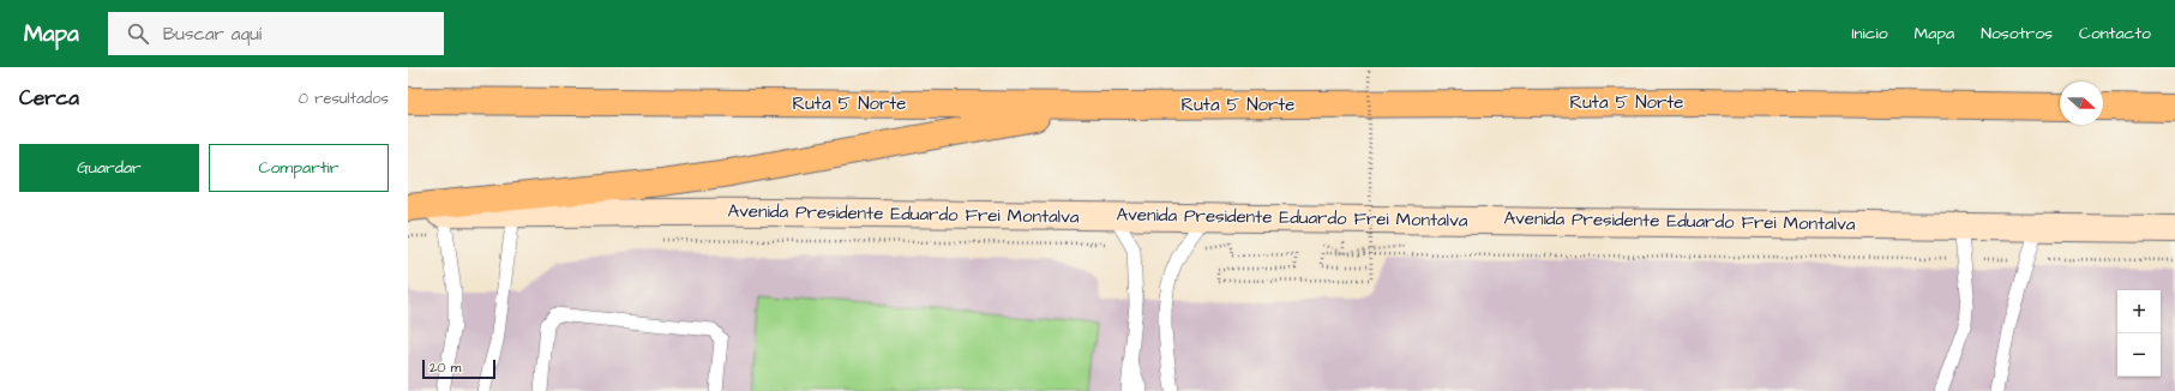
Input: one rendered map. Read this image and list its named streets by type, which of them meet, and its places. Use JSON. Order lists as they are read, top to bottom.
{
  "streets": {
    "highway": ["Ruta 5 Norte"],
    "main road": ["Avenida Presidente Eduardo Frei Montalva"]
  },
  "scale_bar": "20 m",
  "north": "right",
  "page": {
    "header": "Mapa",
    "search": "Buscar aquí",
    "nav": [
      "Inicio",
      "Mapa",
      "Nosotros",
      "Contacto"
    ],
    "heading": ["Cerca", "0 resultados"],
    "buttons": ["Guardar", "Compartir"],
    "map_buttons": ["+", "−"],
    "scale": "20 m"
  }
}
